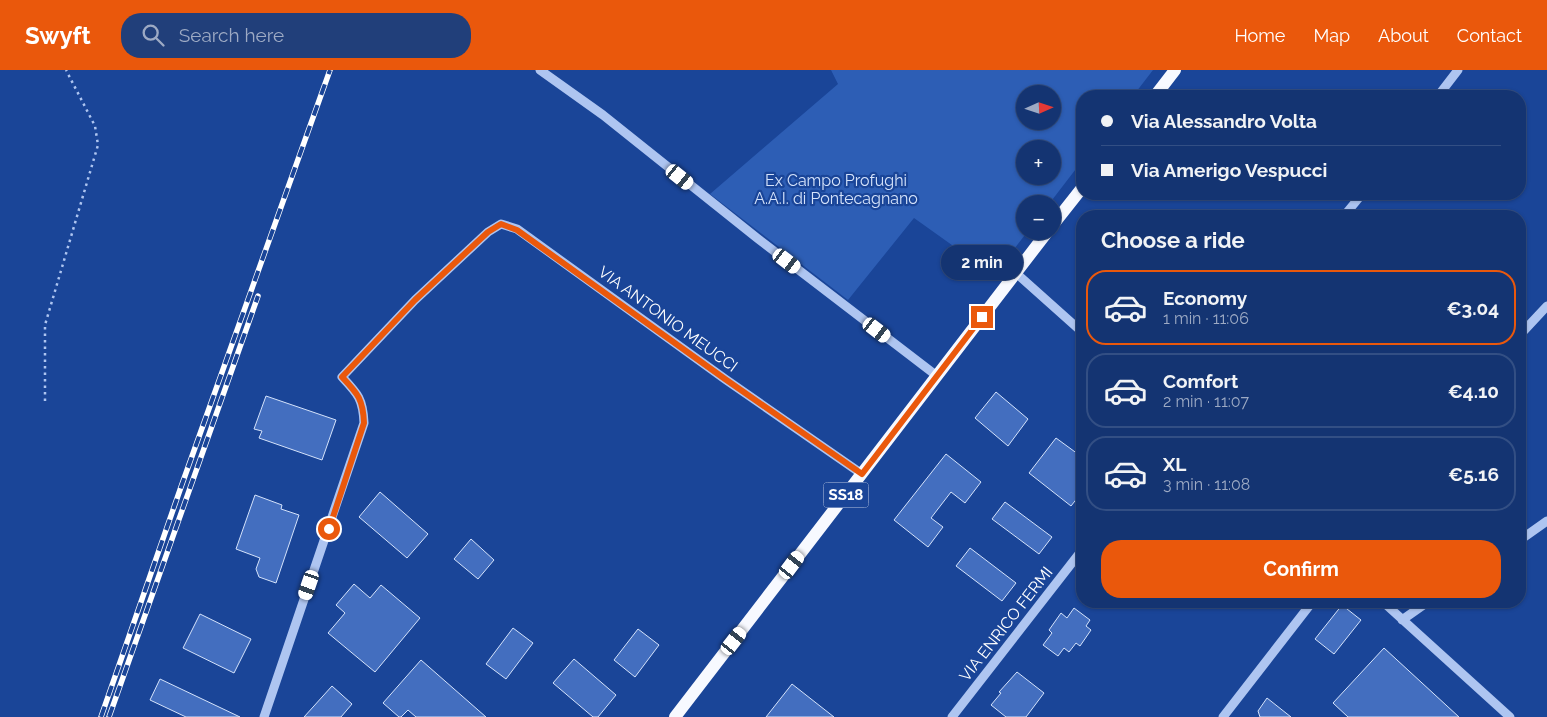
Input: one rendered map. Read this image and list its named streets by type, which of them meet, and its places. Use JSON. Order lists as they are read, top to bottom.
{
  "streets": {
    "main road": ["SS18"],
    "street": ["VIA ANTONIO MEUCCI", "VIA ENRICO FERMI"]
  },
  "crossings": [
    ["VIA ANTONIO MEUCCI", "SS18"]
  ],
  "parks": ["Ex Campo Profughi A.A.I. di Pontecagnano"],
  "north": "right",
  "page": {
    "header": "Swyft",
    "search": "Search here",
    "nav": [
      "Home",
      "Map",
      "About",
      "Contact"
    ],
    "map_buttons": ["+", "−"],
    "banner": ["Via Alessandro Volta", "Via Amerigo Vespucci"],
    "heading": "Choose a ride",
    "bubble": "2 min",
    "list": [
      {
        "name": "Economy",
        "note": "1 min · 11:06",
        "value": "€3.04"
      },
      {
        "name": "Comfort",
        "note": "2 min · 11:07",
        "value": "€4.10"
      },
      {
        "name": "XL",
        "note": "3 min · 11:08",
        "value": "€5.16"
      }
    ],
    "buttons": "Confirm"
  }
}
